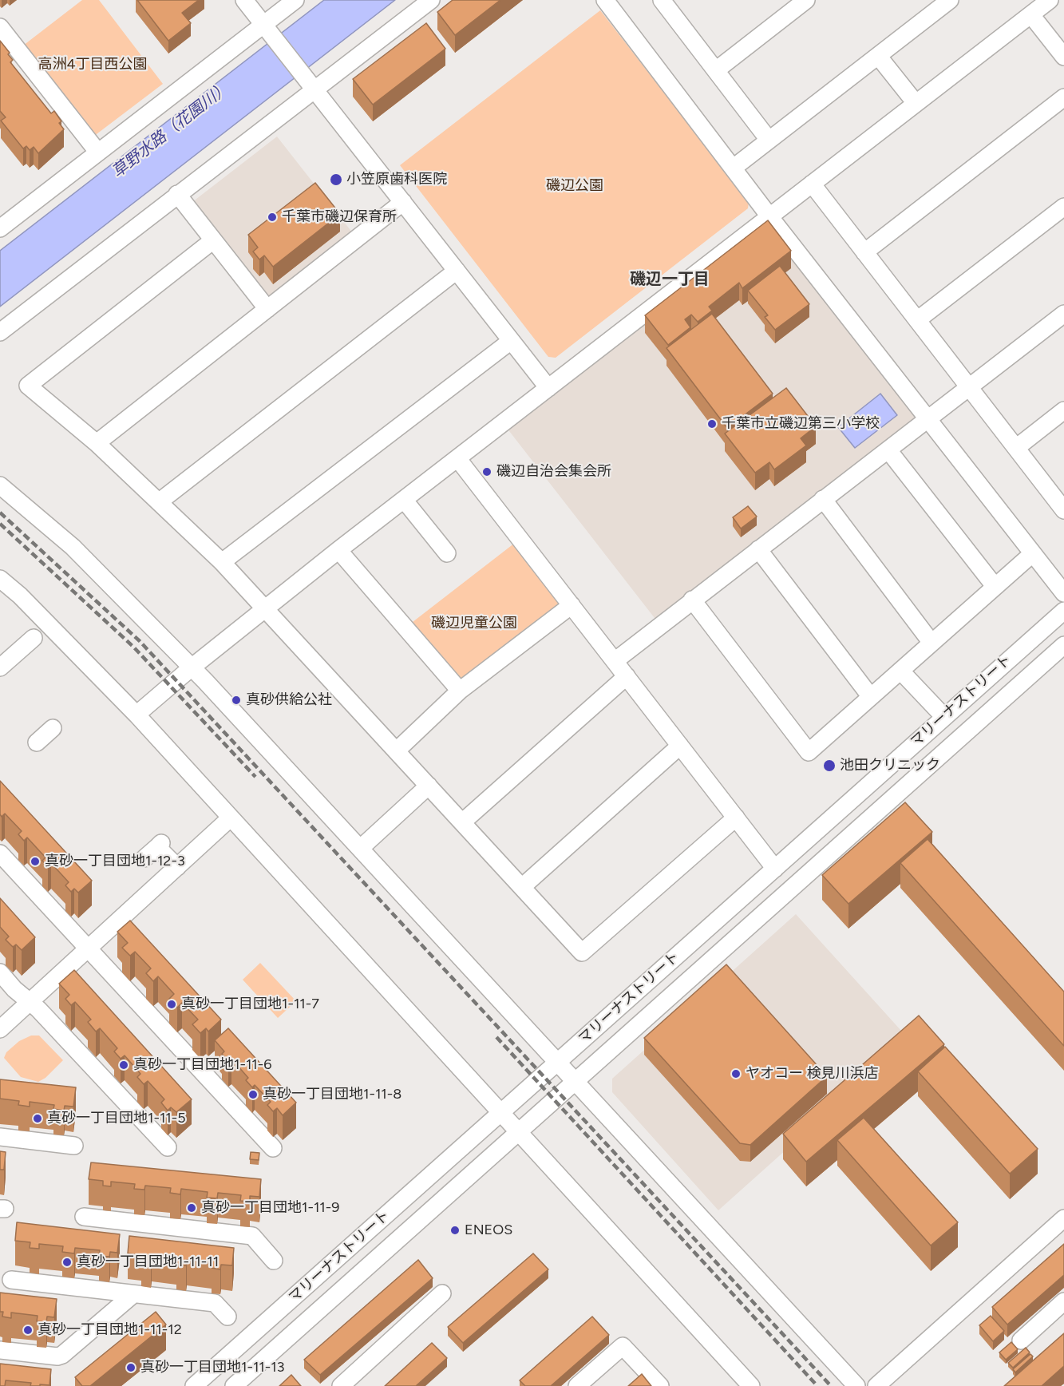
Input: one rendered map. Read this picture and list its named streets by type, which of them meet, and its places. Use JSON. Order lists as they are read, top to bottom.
{
  "streets": {
    "street": ["マリーナストリート"]
  },
  "districts": ["磯辺一丁目"],
  "water": ["草野水路（花園川）"],
  "parks": ["高洲4丁目西公園", "磯辺公園", "磯辺児童公園"],
  "places": [
    "小笠原歯科医院",
    "千葉市磯辺保育所",
    "千葉市立磯辺第三小学校",
    "磯辺自治会集会所",
    "真砂供給公社",
    "池田クリニック",
    "真砂一丁目団地1-12-3",
    "真砂一丁目団地1-11-7",
    "真砂一丁目団地1-11-6",
    "ヤオコー 検見川浜店",
    "真砂一丁目団地1-11-8",
    "真砂一丁目団地1-11-5",
    "真砂一丁目団地1-11-9",
    "ENEOS",
    "真砂一丁目団地1-11-11",
    "真砂一丁目団地1-11-12",
    "真砂一丁目団地1-11-13"
  ]
}
